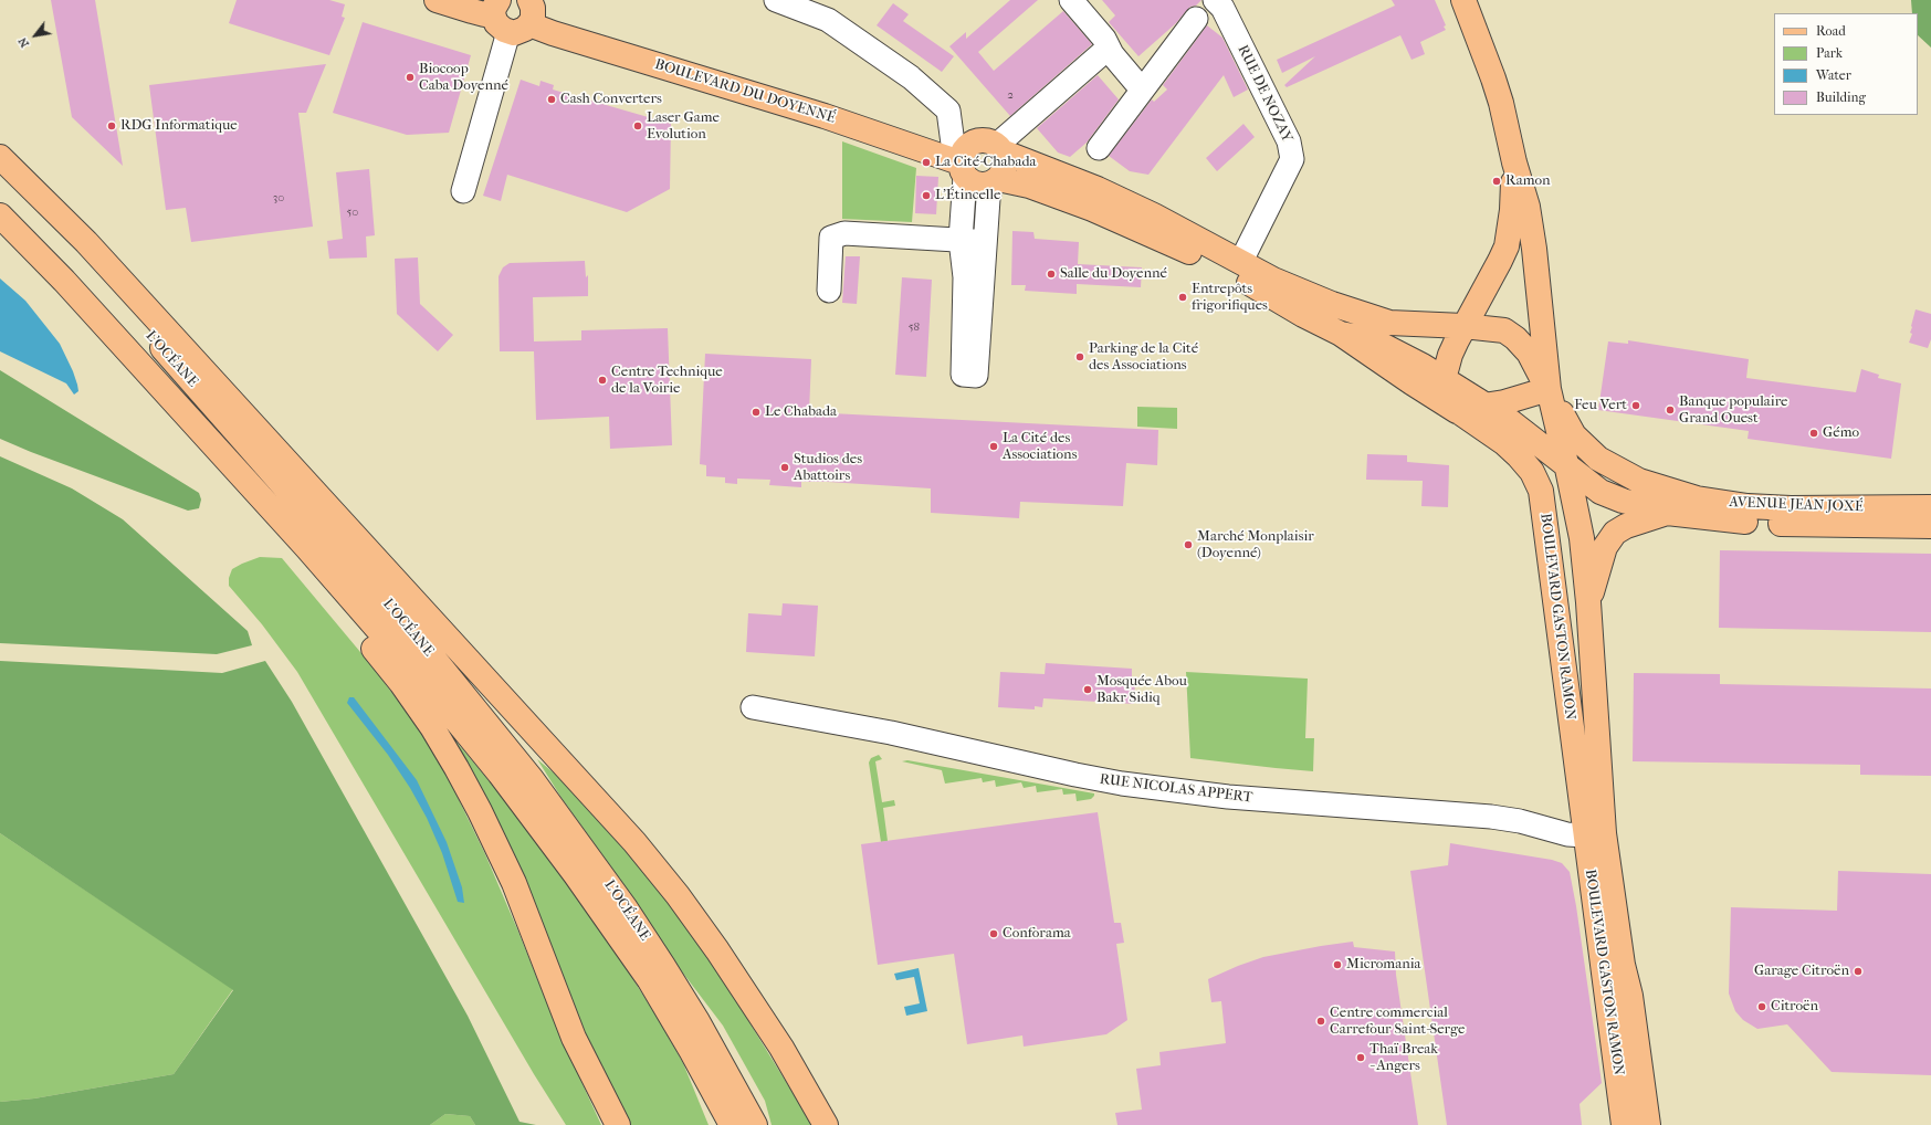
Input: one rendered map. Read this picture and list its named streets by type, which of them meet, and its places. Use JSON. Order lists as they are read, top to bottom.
{
  "streets": {
    "main road": [
      "BOULEVARD DU DOYENNÉ",
      "L’OCÉANE",
      "AVENUE JEAN JOXÉ",
      "BOULEVARD GASTON RAMON"
    ],
    "street": ["RUE DE NOZAY", "RUE NICOLAS APPERT"]
  },
  "crossings": [
    ["BOULEVARD DU DOYENNÉ", "RUE DE NOZAY"],
    ["BOULEVARD DU DOYENNÉ", "AVENUE JEAN JOXÉ"],
    ["BOULEVARD DU DOYENNÉ", "BOULEVARD GASTON RAMON"],
    ["AVENUE JEAN JOXÉ", "BOULEVARD GASTON RAMON"],
    ["BOULEVARD GASTON RAMON", "RUE NICOLAS APPERT"]
  ],
  "places": [
    "Biocoop Caba Doyenné",
    "Cash Converters",
    "RDG Informatique",
    "Laser Game Evolution",
    "La Cité-Chabada",
    "Ramon",
    "L'Étincelle",
    "Salle du Doyenné",
    "Entrepôts frigorifiques",
    "Parking de la Cité des Associations",
    "Centre Technique de la Voirie",
    "Feu Vert",
    "Banque populaire Grand Ouest",
    "Le Chabada",
    "Gémo",
    "La Cité des Associations",
    "Studios des Abattoirs",
    "Marché Monplaisir (Doyenné)",
    "Mosquée Abou Bakr Sidiq",
    "Conforama",
    "Micromania",
    "Garage Citroën",
    "Citroën",
    "Centre commercial Carrefour Saint-Serge",
    "Thaï Break - Angers"
  ],
  "house_numbers": [
    "2",
    "30",
    "50",
    "58"
  ],
  "legend": [
    "Road",
    "Park",
    "Water",
    "Building"
  ],
  "north": "bottom left"
}
